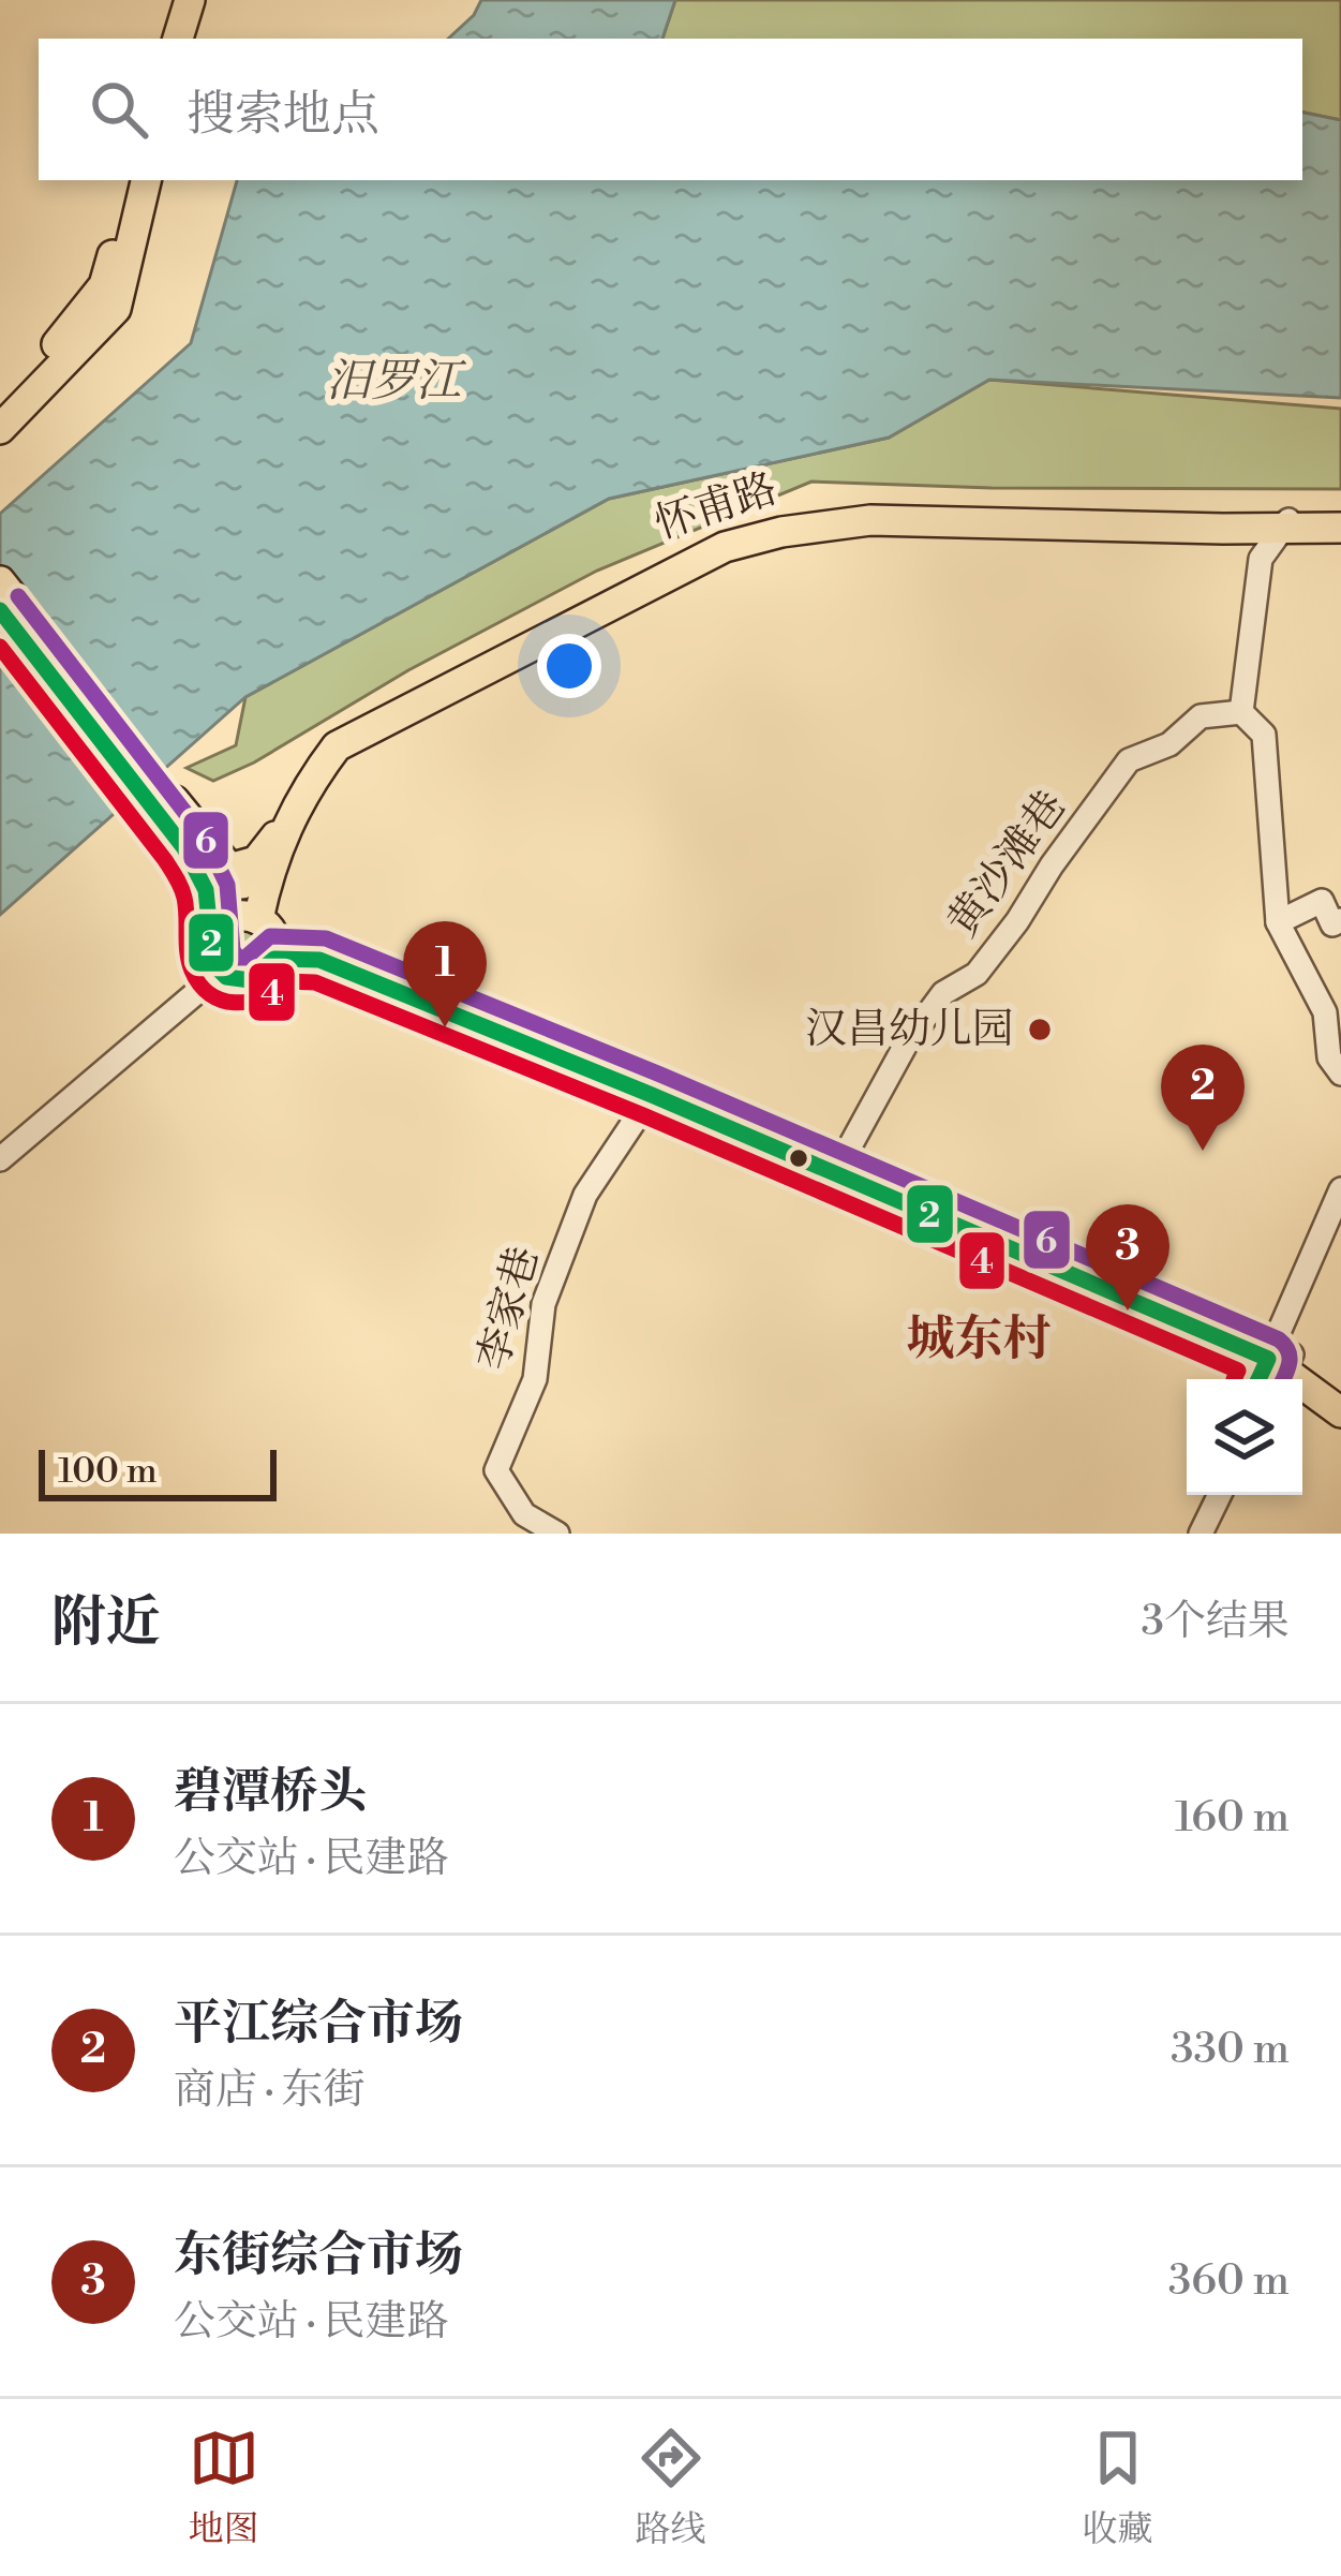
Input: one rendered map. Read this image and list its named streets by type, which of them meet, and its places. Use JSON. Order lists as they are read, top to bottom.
{
  "streets": {
    "main road": ["怀甫路"],
    "street": ["黄沙滩巷", "李家巷"]
  },
  "districts": ["城东村"],
  "water": ["汨罗江"],
  "places": ["汉昌幼儿园"],
  "lines": ["transit line 6", "transit line 2", "transit line 4"],
  "scale_bar": "100 m",
  "page": {
    "search": "搜索地点",
    "pins": ["1", "2", "3"],
    "scale": "100 m",
    "heading": ["附近", "3个结果"],
    "list": [
      {
        "mark": "1",
        "name": "碧潭桥头",
        "note": "公交站 · 民建路",
        "value": "160 m"
      },
      {
        "mark": "2",
        "name": "平江综合市场",
        "note": "商店 · 东街",
        "value": "330 m"
      },
      {
        "mark": "3",
        "name": "东街综合市场",
        "note": "公交站 · 民建路",
        "value": "360 m"
      }
    ],
    "nav": ["地图", "路线", "收藏"]
  }
}
